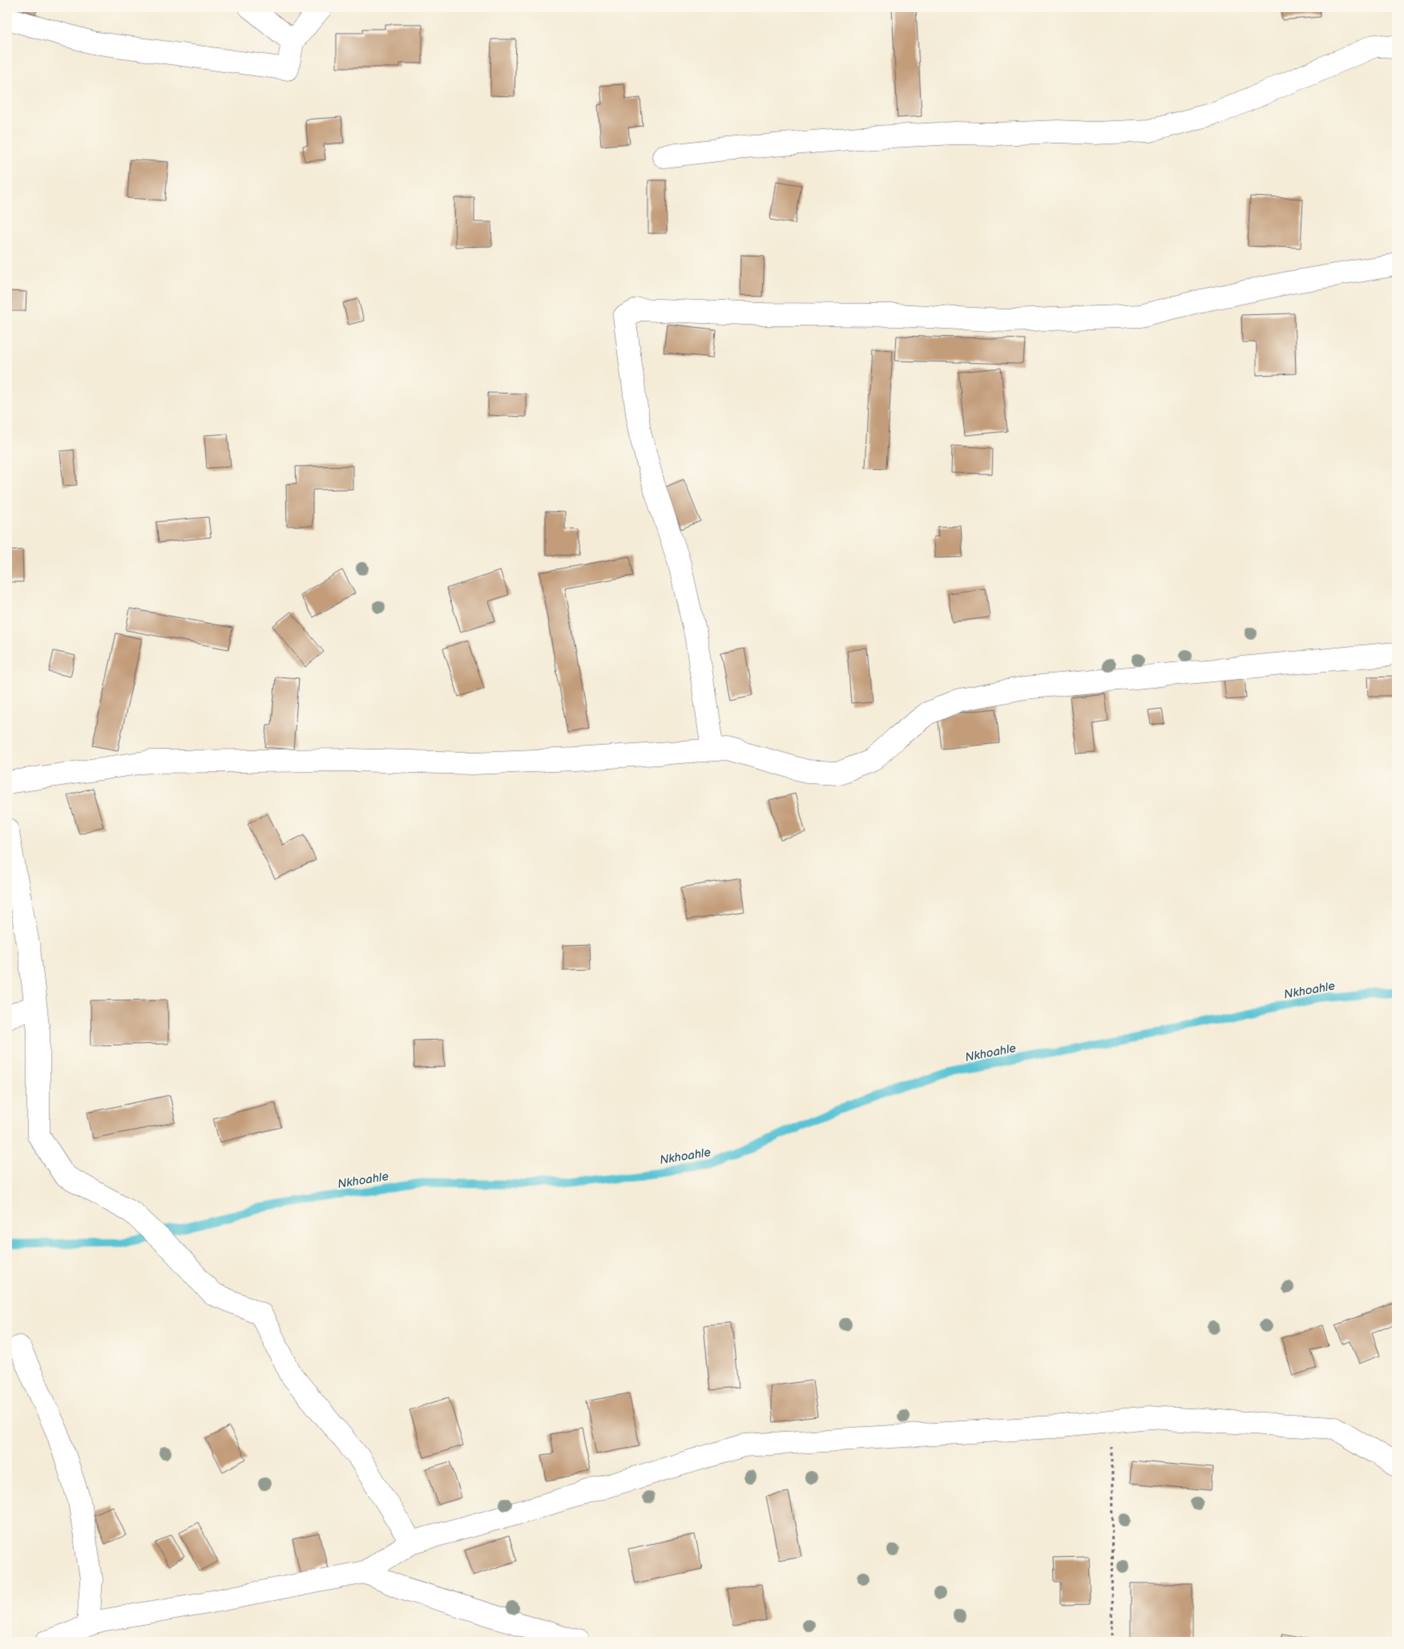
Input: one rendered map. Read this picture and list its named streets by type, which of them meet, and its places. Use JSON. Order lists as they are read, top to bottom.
{
  "water": ["Nkhoahle"]
}
